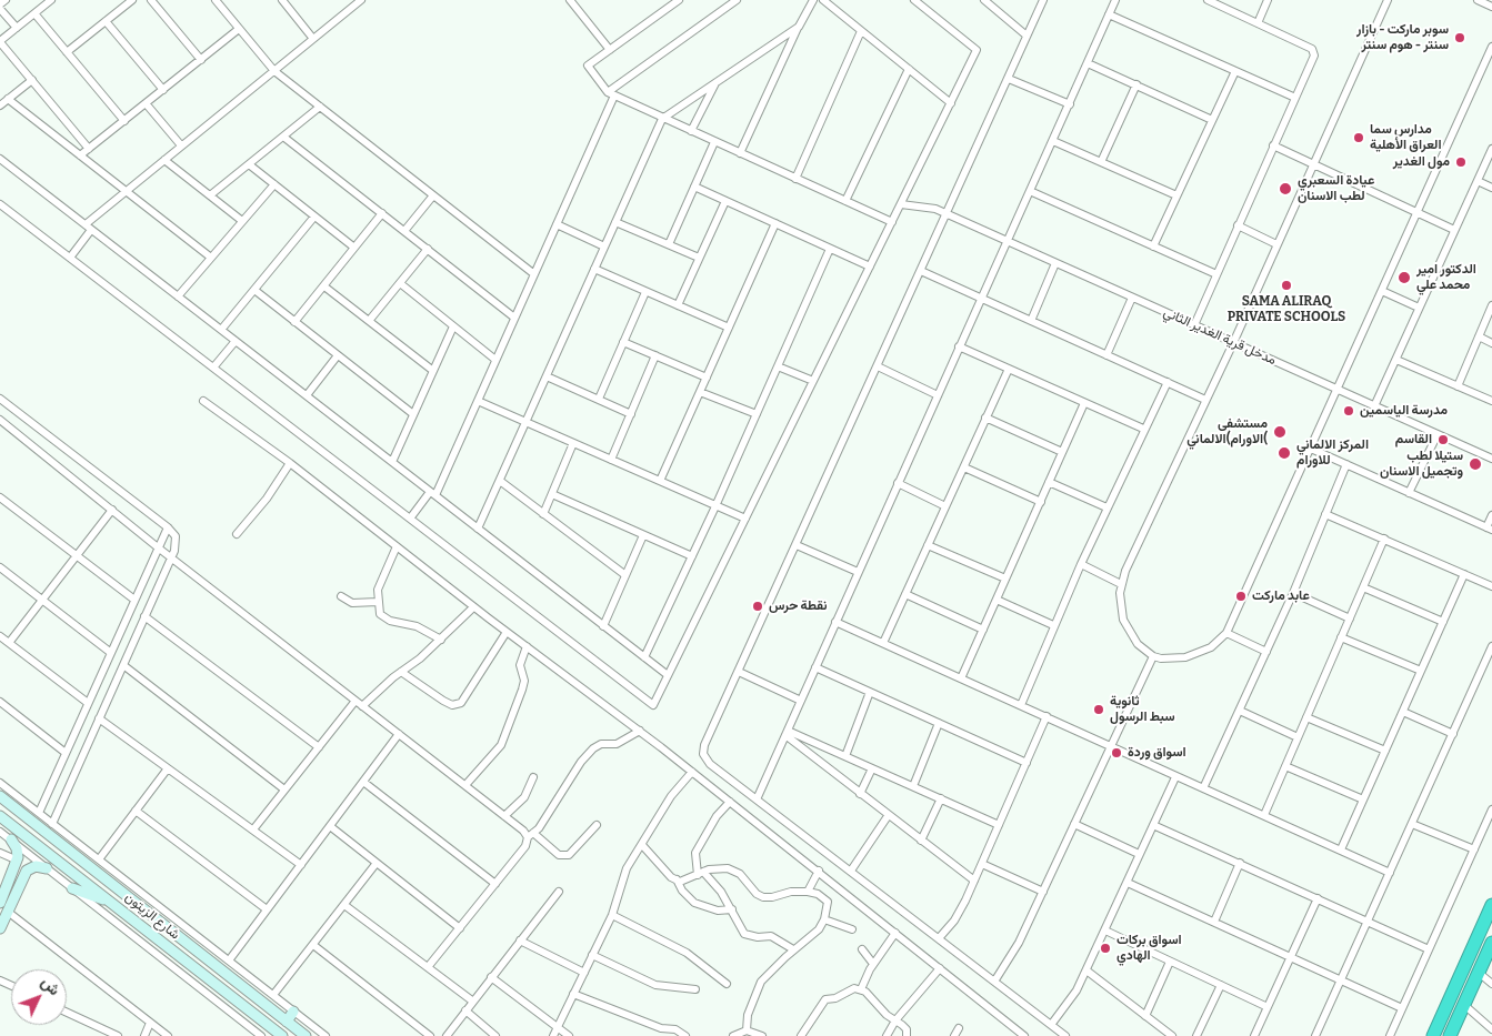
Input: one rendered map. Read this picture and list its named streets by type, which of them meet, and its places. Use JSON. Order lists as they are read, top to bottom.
{
  "streets": {
    "main road": ["شارع الزيتون"],
    "street": ["مدخل قرية الغدير الثاني"]
  },
  "places": [
    "سوبر ماركت - بازار سنتر - هوم سنتر",
    "مدارس سما العراق الأهلية",
    "مول الغدير",
    "عيادة السعبري لطب الاسنان",
    "الدكتور امير محمد علي",
    "SAMA ALIRAQ PRIVATE SCHOOLS",
    "مدرسة الياسمين",
    "مستشفى الاورام)الالماني(",
    "القاسم",
    "المركز الالماني للاورام",
    "ستيلا لطب وتجميل الاسنان",
    "عابد ماركت",
    "نقطة حرس",
    "ثانوية سبط الرسول",
    "اسواق وردة",
    "اسواق بركات الهادي"
  ],
  "north": "top right"
}
